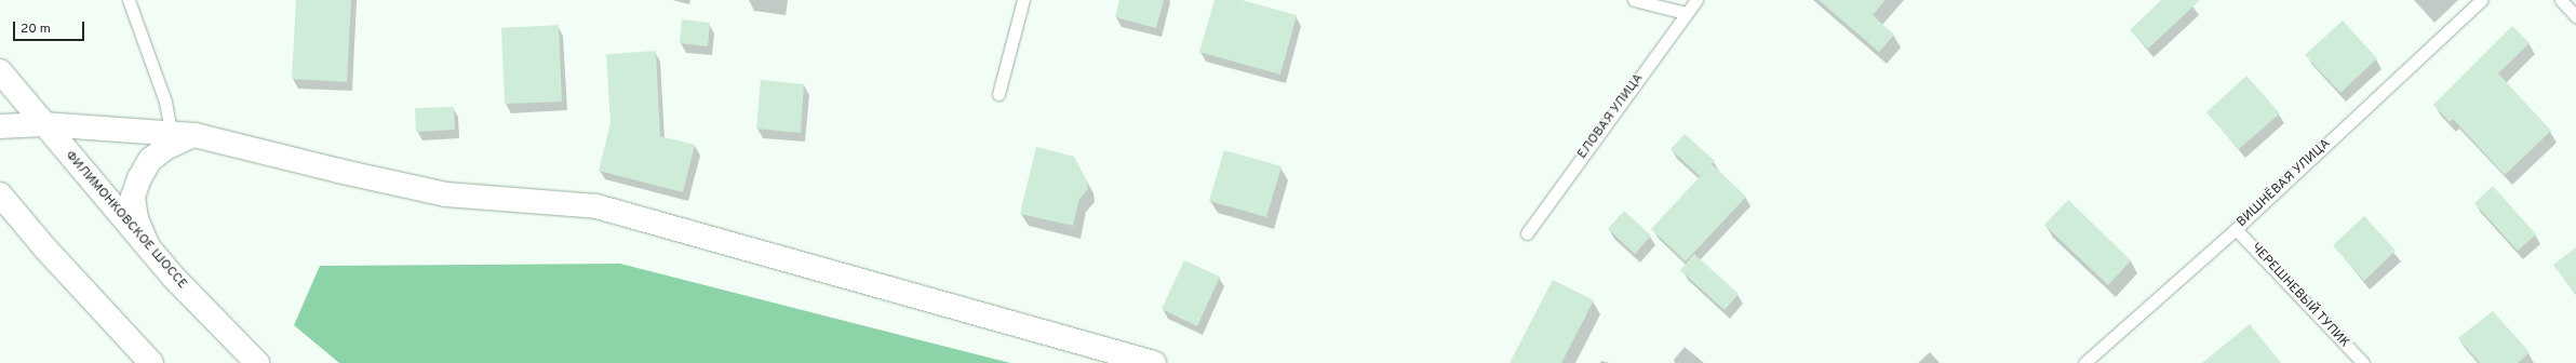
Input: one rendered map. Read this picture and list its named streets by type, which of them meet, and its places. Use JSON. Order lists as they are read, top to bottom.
{
  "streets": {
    "street": ["ФИЛИМОНКОВСКОЕ ШОССЕ"],
    "lane": ["ЕЛОВАЯ УЛИЦА", "ВИШНЁВАЯ УЛИЦА", "ЧЕРЕШНЕВЫЙ ТУПИК"]
  },
  "crossings": [
    ["ВИШНЁВАЯ УЛИЦА", "ЧЕРЕШНЕВЫЙ ТУПИК"]
  ],
  "scale_bar": "20 m"
}
